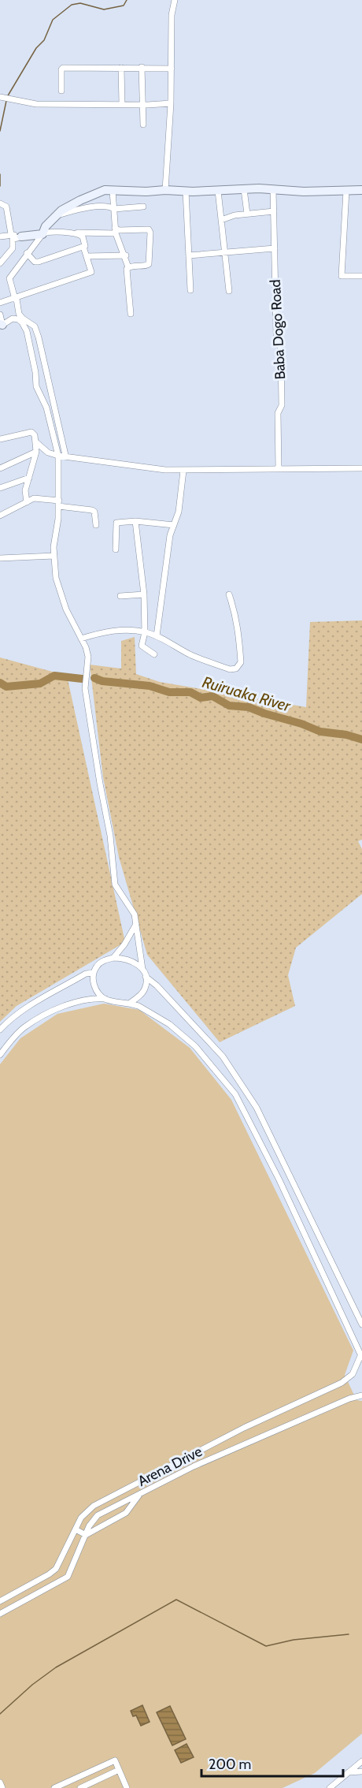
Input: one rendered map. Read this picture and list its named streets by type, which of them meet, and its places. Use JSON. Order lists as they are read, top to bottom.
{
  "streets": {
    "street": ["Baba Dogo Road", "Arena Drive"]
  },
  "water": ["Ruiruaka River"],
  "scale_bar": "200 m"
}
